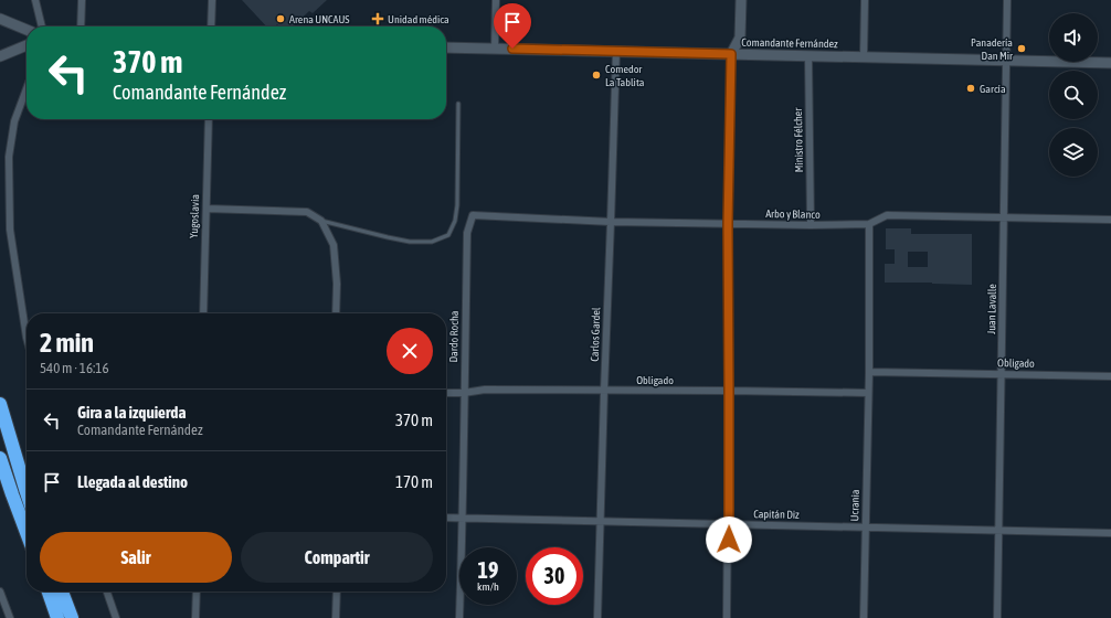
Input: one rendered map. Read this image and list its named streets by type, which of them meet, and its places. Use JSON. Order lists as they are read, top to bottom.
{
  "streets": {
    "main road": ["Comandante Fernández"],
    "street": [
      "Ministro Félcher",
      "Arbo y Blanco",
      "Yugoslavia",
      "Juan Lavalle",
      "Carlos Gardel",
      "Dardo Rocha",
      "Obligado",
      "Ucrania",
      "Capitán Diz"
    ]
  },
  "crossings": [
    ["Comandante Fernández", "Ministro Félcher"],
    ["Comandante Fernández", "Juan Lavalle"],
    ["Comandante Fernández", "Carlos Gardel"],
    ["Ministro Félcher", "Arbo y Blanco"],
    ["Arbo y Blanco", "Juan Lavalle"],
    ["Arbo y Blanco", "Carlos Gardel"],
    ["Arbo y Blanco", "Dardo Rocha"],
    ["Juan Lavalle", "Obligado"],
    ["Juan Lavalle", "Capitán Diz"],
    ["Carlos Gardel", "Obligado"],
    ["Carlos Gardel", "Capitán Diz"],
    ["Dardo Rocha", "Obligado"],
    ["Dardo Rocha", "Capitán Diz"],
    ["Obligado", "Ucrania"],
    ["Ucrania", "Capitán Diz"]
  ],
  "places": {
    "other": [
      "Arena UNCAUS",
      "Panadería Dan Mir",
      "Comedor La Tablita",
      "García"
    ],
    "health": ["Unidad médica"]
  },
  "page": {
    "turn": ["370 m", "Comandante Fernández"],
    "heading": ["2 min", "540 m · 16:16"],
    "list": [
      {
        "name": "Gira a la izquierda",
        "note": "Comandante Fernández",
        "value": "370 m"
      },
      {
        "name": "Llegada al destino",
        "value": "170 m"
      }
    ],
    "buttons": ["Salir", "Compartir"],
    "speed": "19 km/h",
    "limit": "30"
  }
}
